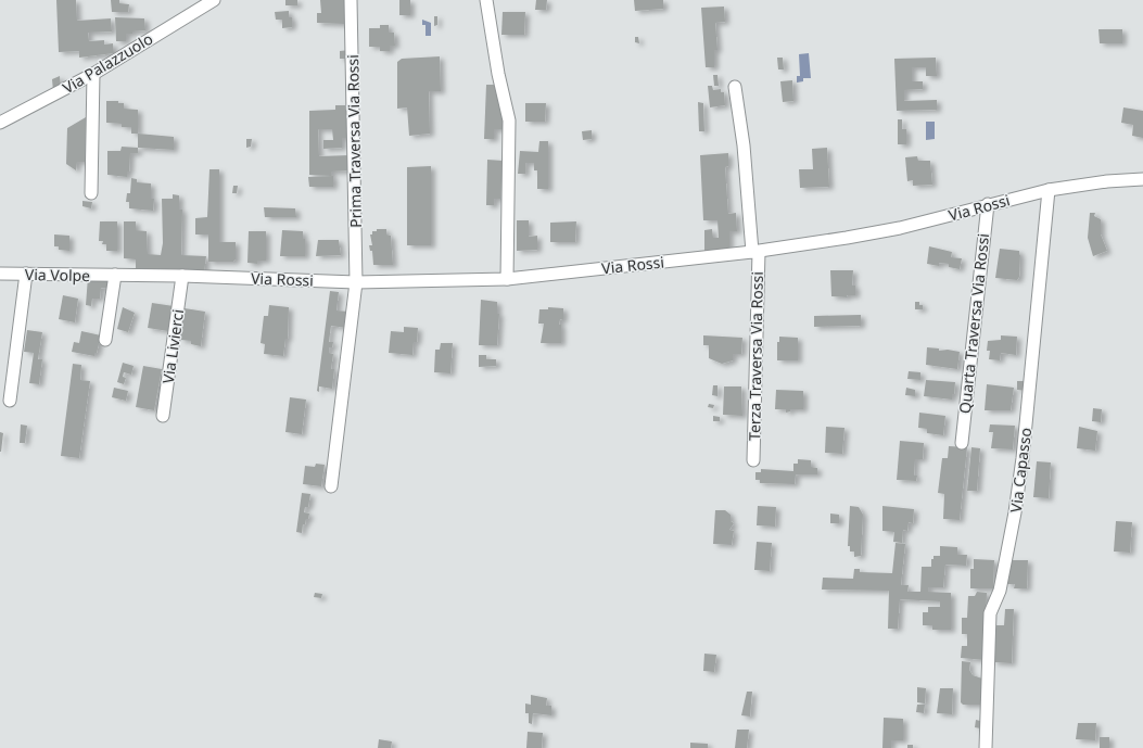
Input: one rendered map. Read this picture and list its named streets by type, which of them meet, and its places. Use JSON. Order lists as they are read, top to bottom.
{
  "streets": {
    "street": [
      "Via Palazzuolo",
      "Prima Traversa Via Rossi",
      "Via Rossi",
      "Via Volpe",
      "Quarta Traversa Via Rossi",
      "Via Livierci",
      "Terza Traversa Via Rossi",
      "Via Capasso"
    ]
  },
  "crossings": [
    ["Prima Traversa Via Rossi", "Via Rossi"],
    ["Via Rossi", "Via Volpe"],
    ["Via Rossi", "Quarta Traversa Via Rossi"],
    ["Via Rossi", "Via Livierci"],
    ["Via Rossi", "Terza Traversa Via Rossi"],
    ["Via Rossi", "Via Capasso"]
  ]
}
